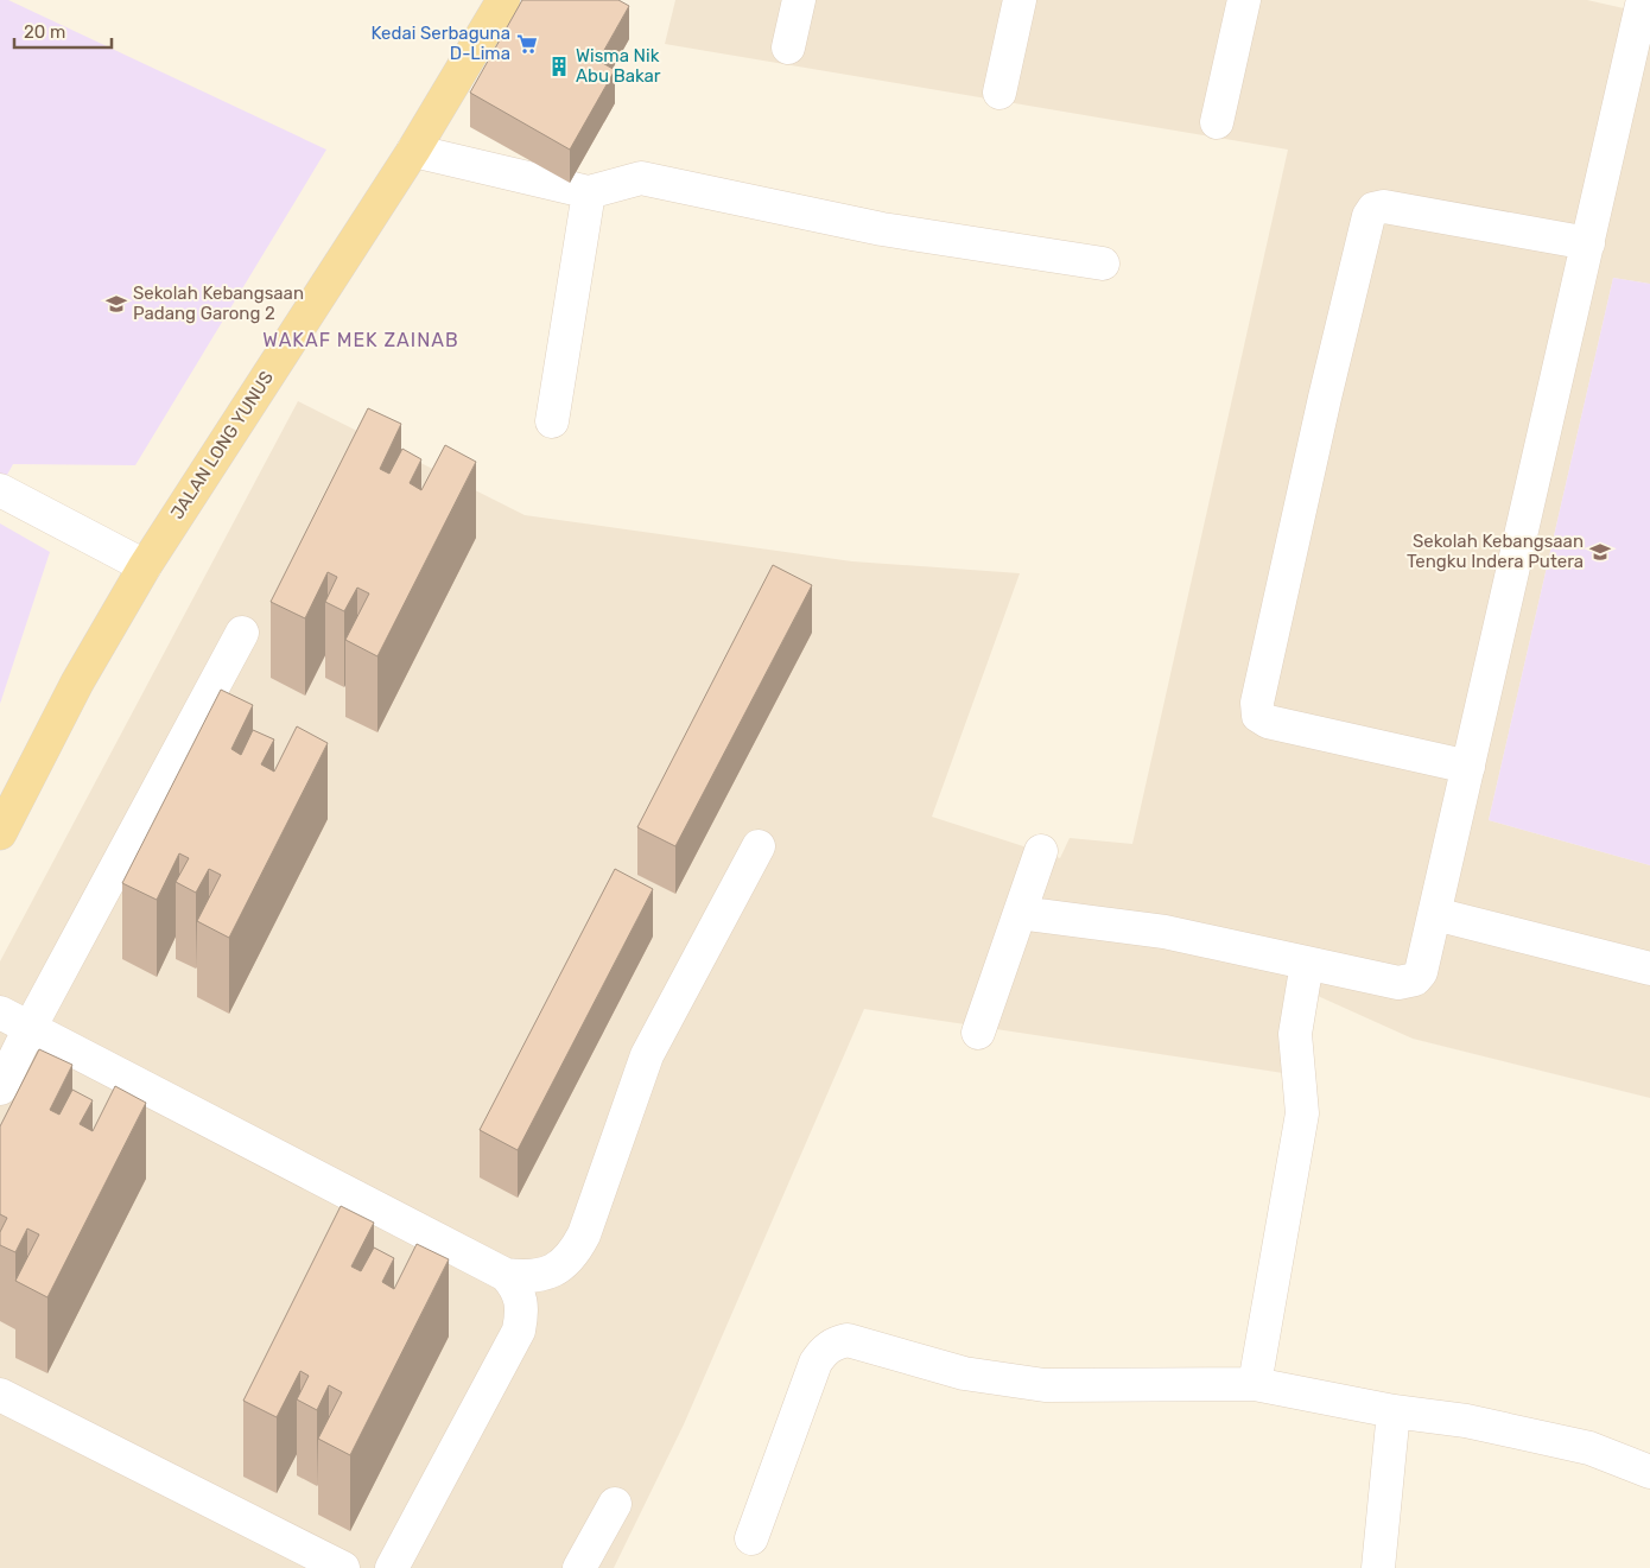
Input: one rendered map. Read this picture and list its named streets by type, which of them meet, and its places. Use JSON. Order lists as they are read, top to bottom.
{
  "streets": {
    "main road": ["JALAN LONG YUNUS"]
  },
  "districts": ["WAKAF MEK ZAINAB"],
  "places": {
    "supermarket": ["Kedai Serbaguna D-Lima"],
    "building": ["Wisma Nik Abu Bakar"],
    "school or university": ["Sekolah Kebangsaan Padang Garong 2", "Sekolah Kebangsaan Tengku Indera Putera"]
  },
  "scale_bar": "20 m"
}
